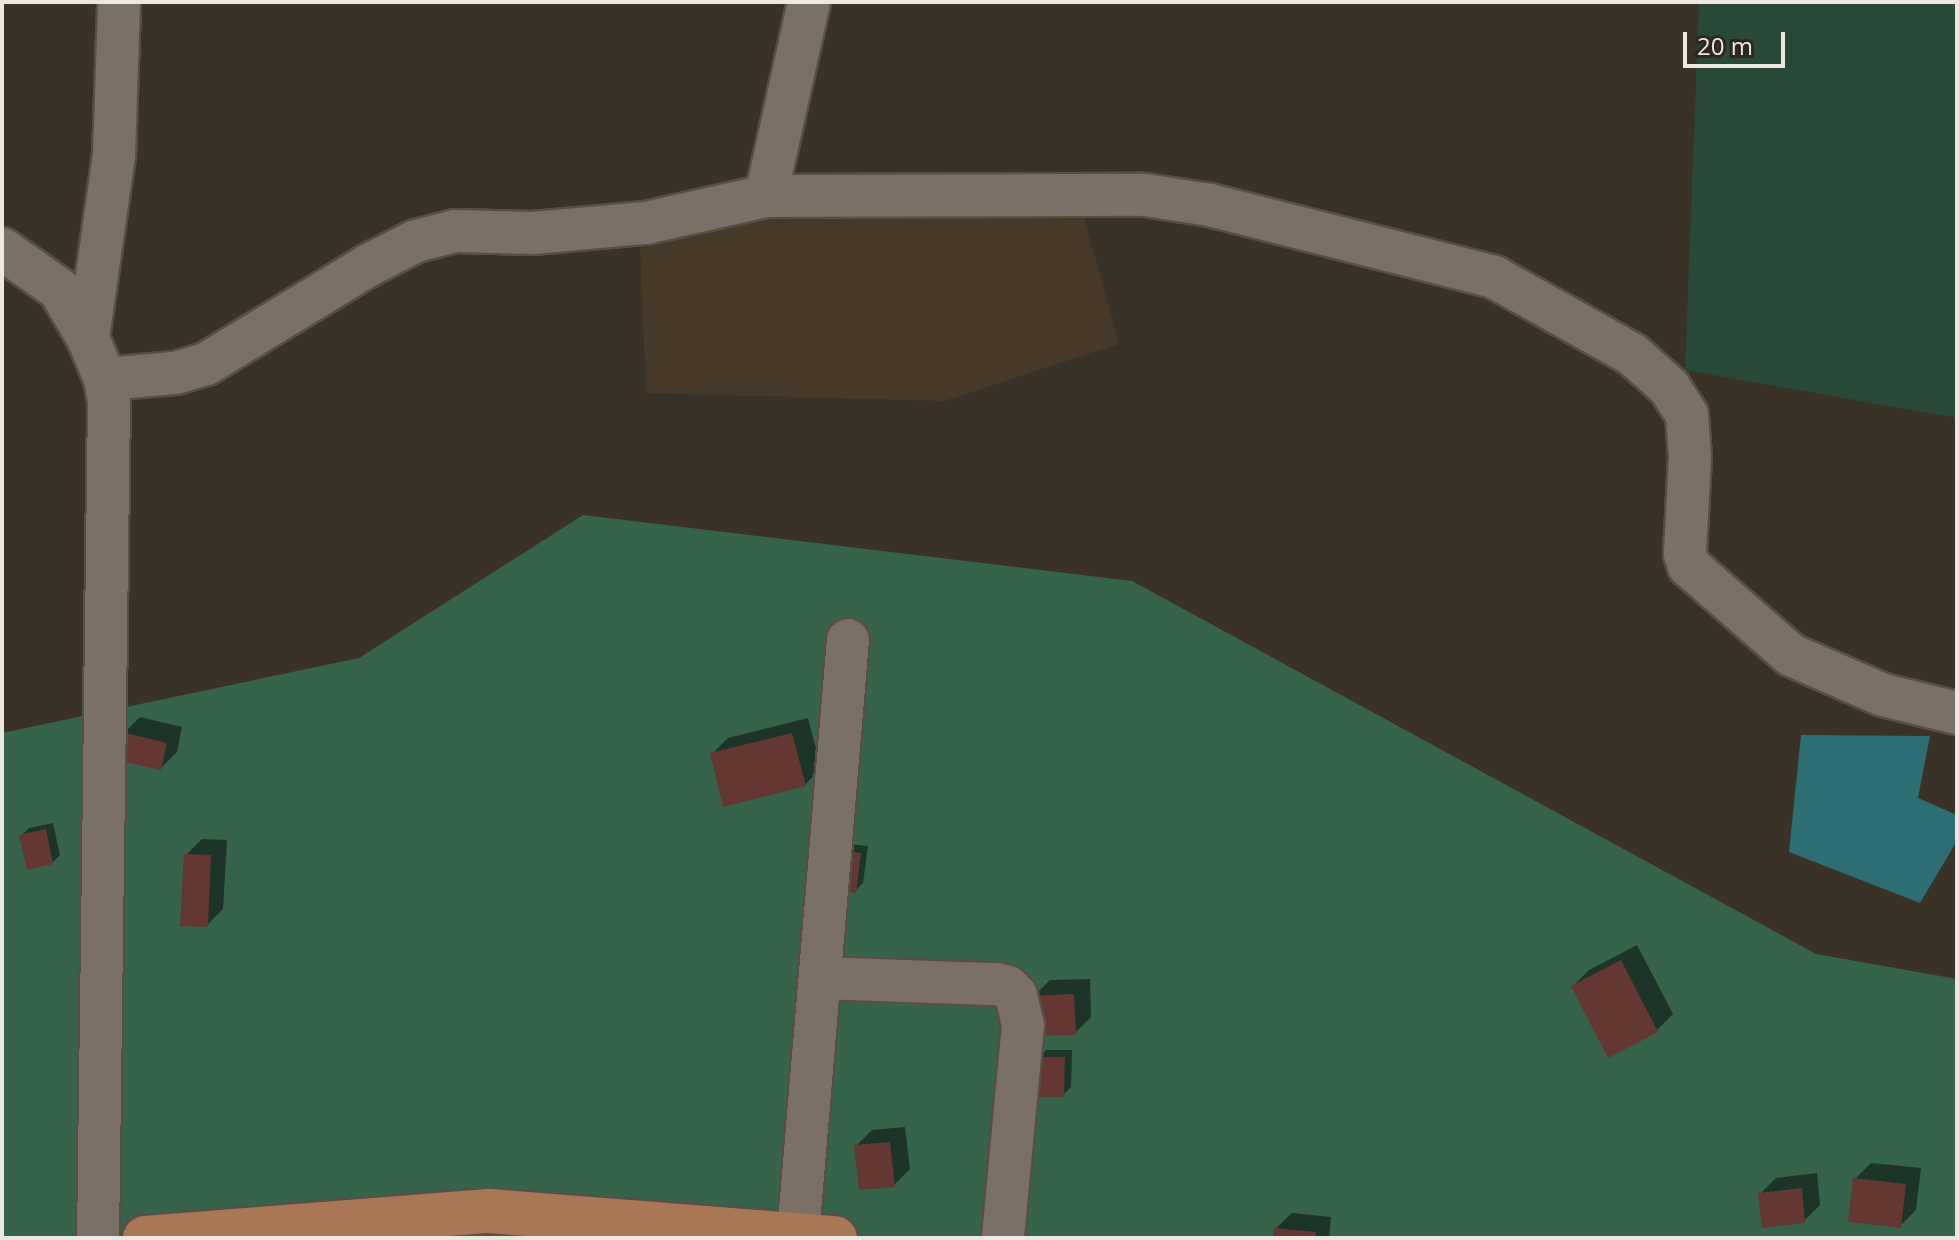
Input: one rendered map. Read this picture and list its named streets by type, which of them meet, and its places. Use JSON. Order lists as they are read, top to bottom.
{
  "scale_bar": "20 m"
}
